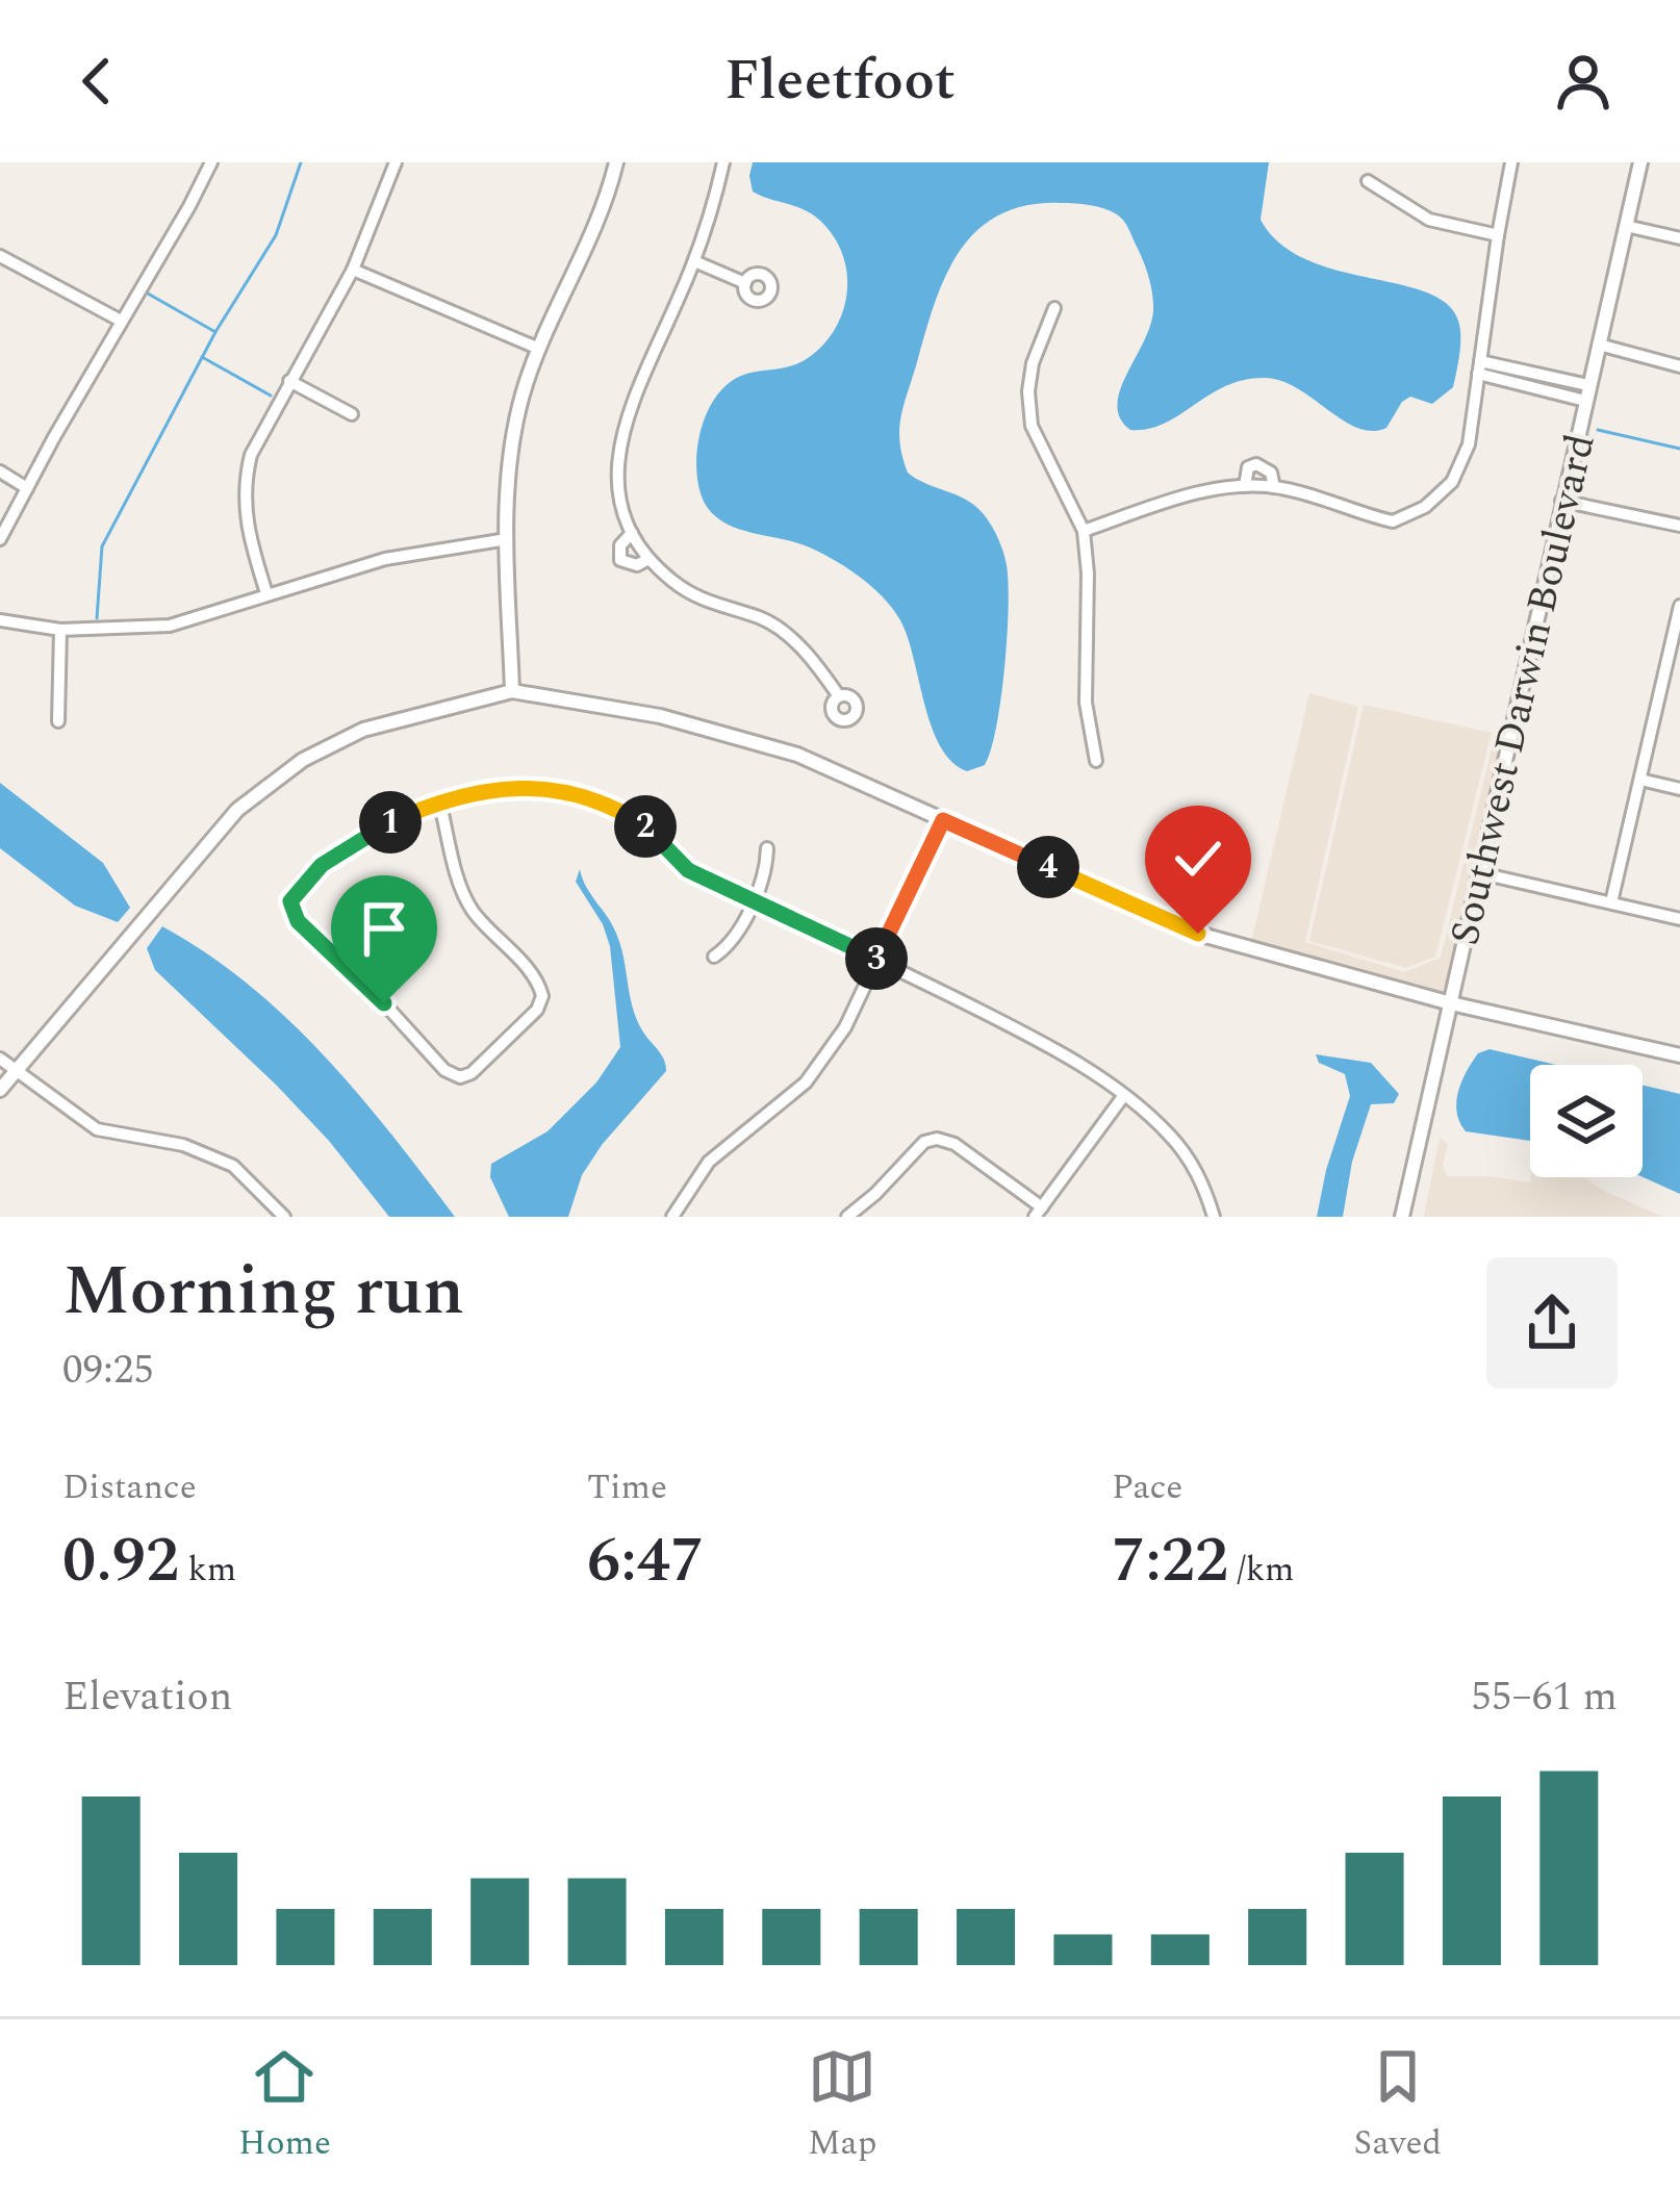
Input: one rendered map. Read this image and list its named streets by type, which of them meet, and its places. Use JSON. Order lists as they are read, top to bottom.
{
  "streets": {
    "street": ["Southwest Darwin Boulevard"]
  },
  "page": {
    "header": "Fleetfoot",
    "pins": [
      "1",
      "2",
      "4",
      "3"
    ],
    "heading": ["Morning run", "09:25"],
    "stats": [
      ["Distance", "0.92 km"],
      ["Time", "6:47"],
      ["Pace", "7:22 /km"]
    ],
    "chart": ["Elevation", "55–61 m"],
    "tabs": ["Home", "Map", "Saved"]
  }
}
